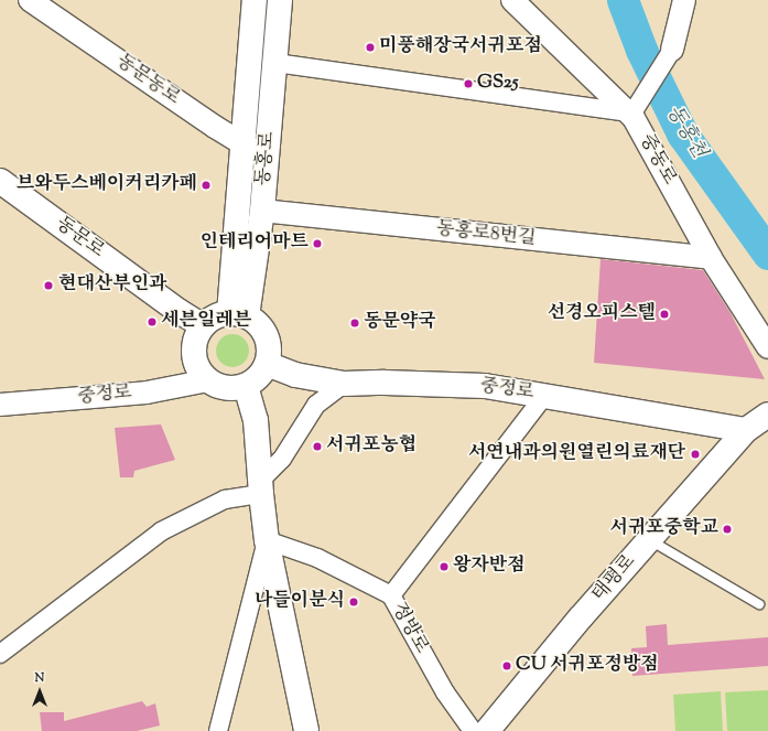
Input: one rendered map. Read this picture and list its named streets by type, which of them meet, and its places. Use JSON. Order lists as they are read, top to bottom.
{
  "streets": {
    "main road": [
      "동홍로",
      "동문로",
      "중정로",
      "태평로"
    ],
    "street": [
      "동문동로",
      "중동로",
      "동홍로8번길",
      "정방로"
    ]
  },
  "crossings": [
    ["동문동로", "동홍로"],
    ["동홍로", "동홍로8번길"],
    ["동홍로", "동문로"],
    ["동홍로", "중정로"],
    ["중동로", "동홍로8번길"],
    ["동문로", "중정로"],
    ["중정로", "태평로"]
  ],
  "water": ["동홍천"],
  "places": [
    "미풍해장국서귀포점",
    "GS25",
    "브와두스베이커리카페",
    "인테리어마트",
    "현대산부인과",
    "선경오피스텔",
    "세븐일레븐",
    "동문약국",
    "서귀포농협",
    "서연내과의원열린의료재단",
    "서귀포중학교",
    "왕자반점",
    "나들이분식",
    "CU 서귀포정방점"
  ],
  "north": "top"
}
